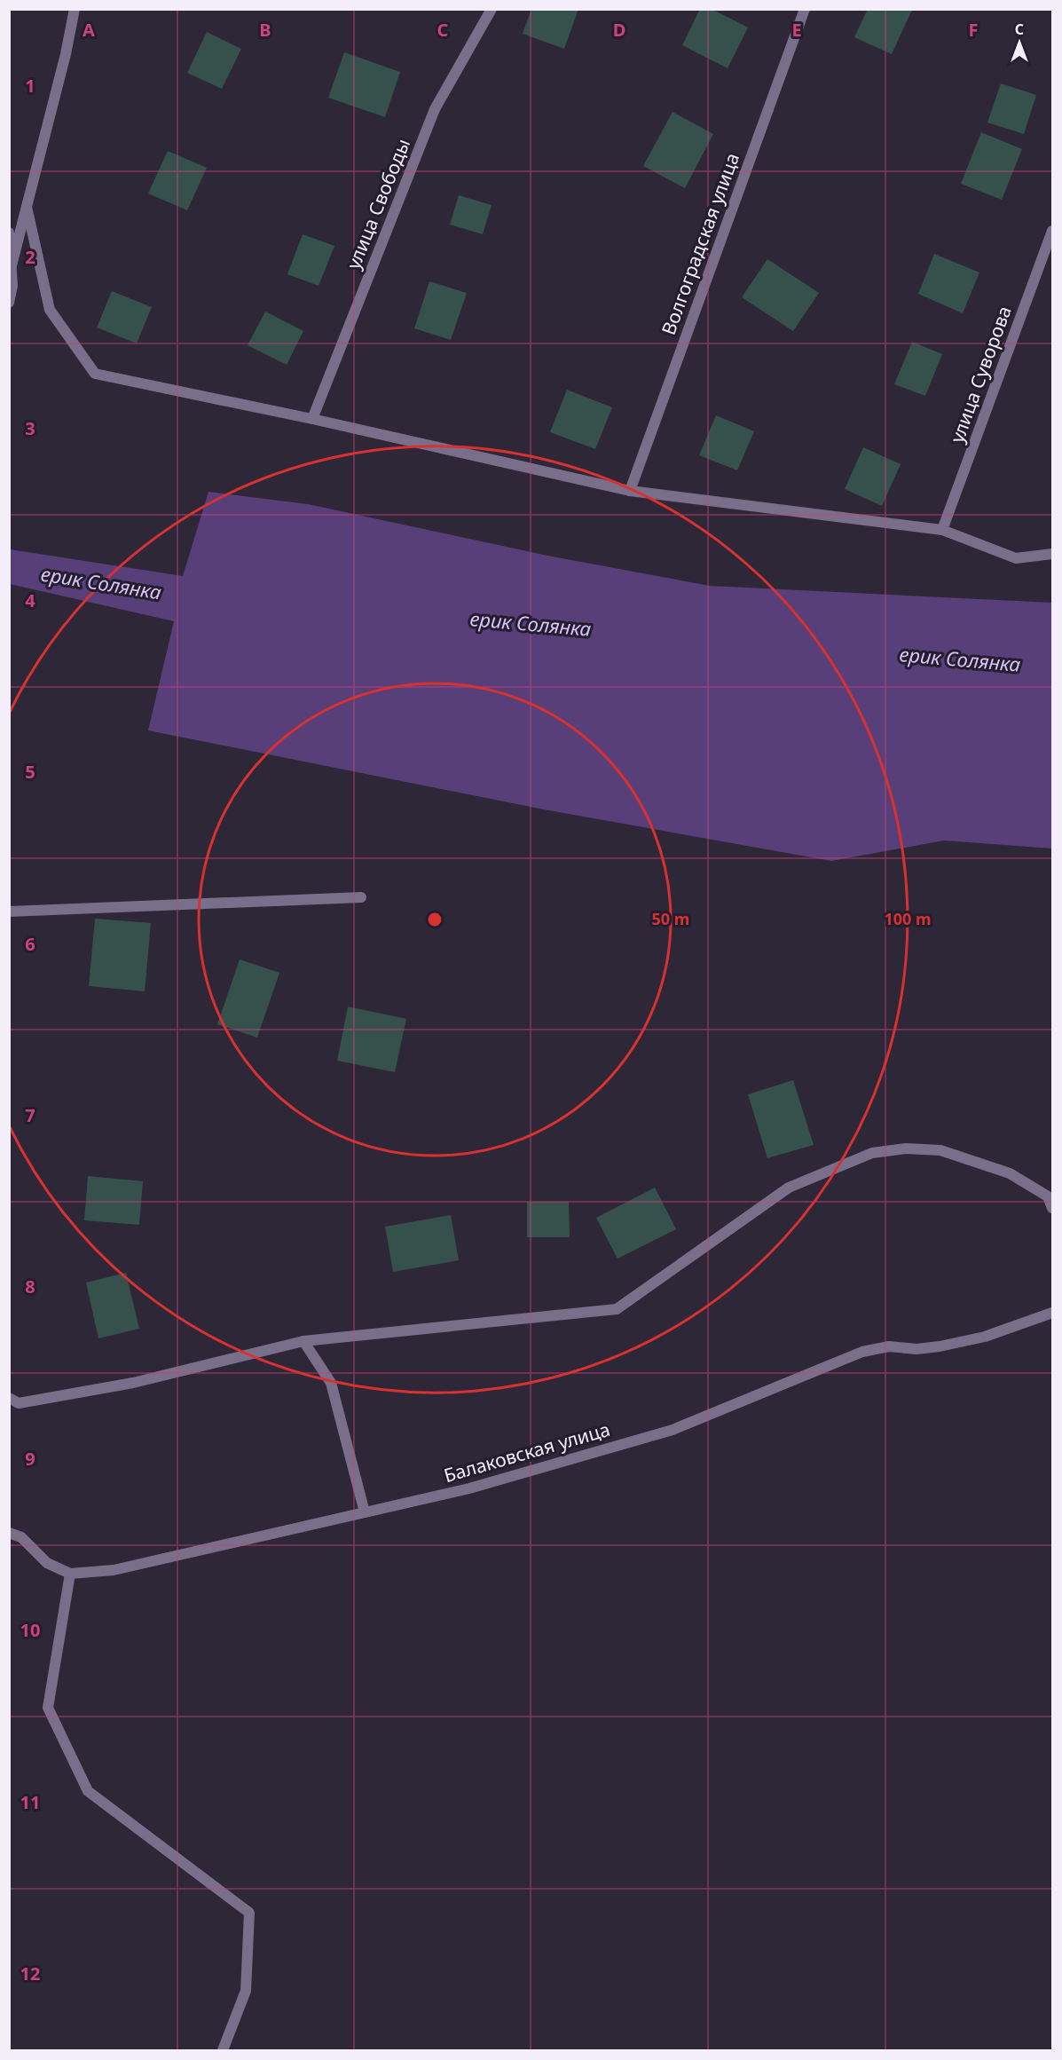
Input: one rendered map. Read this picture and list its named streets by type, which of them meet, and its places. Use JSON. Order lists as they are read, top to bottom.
{
  "streets": {
    "street": [
      "улица Свободы",
      "Волгоградская улица",
      "улица Суворова",
      "Балаковская улица"
    ]
  },
  "water": ["ерик Солянка"],
  "north": "top",
  "grid": {
    "columns": [
      "A",
      "B",
      "C",
      "D",
      "E",
      "F"
    ],
    "rows": [
      "1",
      "2",
      "3",
      "4",
      "5",
      "6",
      "7",
      "8",
      "9",
      "10",
      "11",
      "12"
    ]
  },
  "rings": ["50 m", "100 m"]
}
